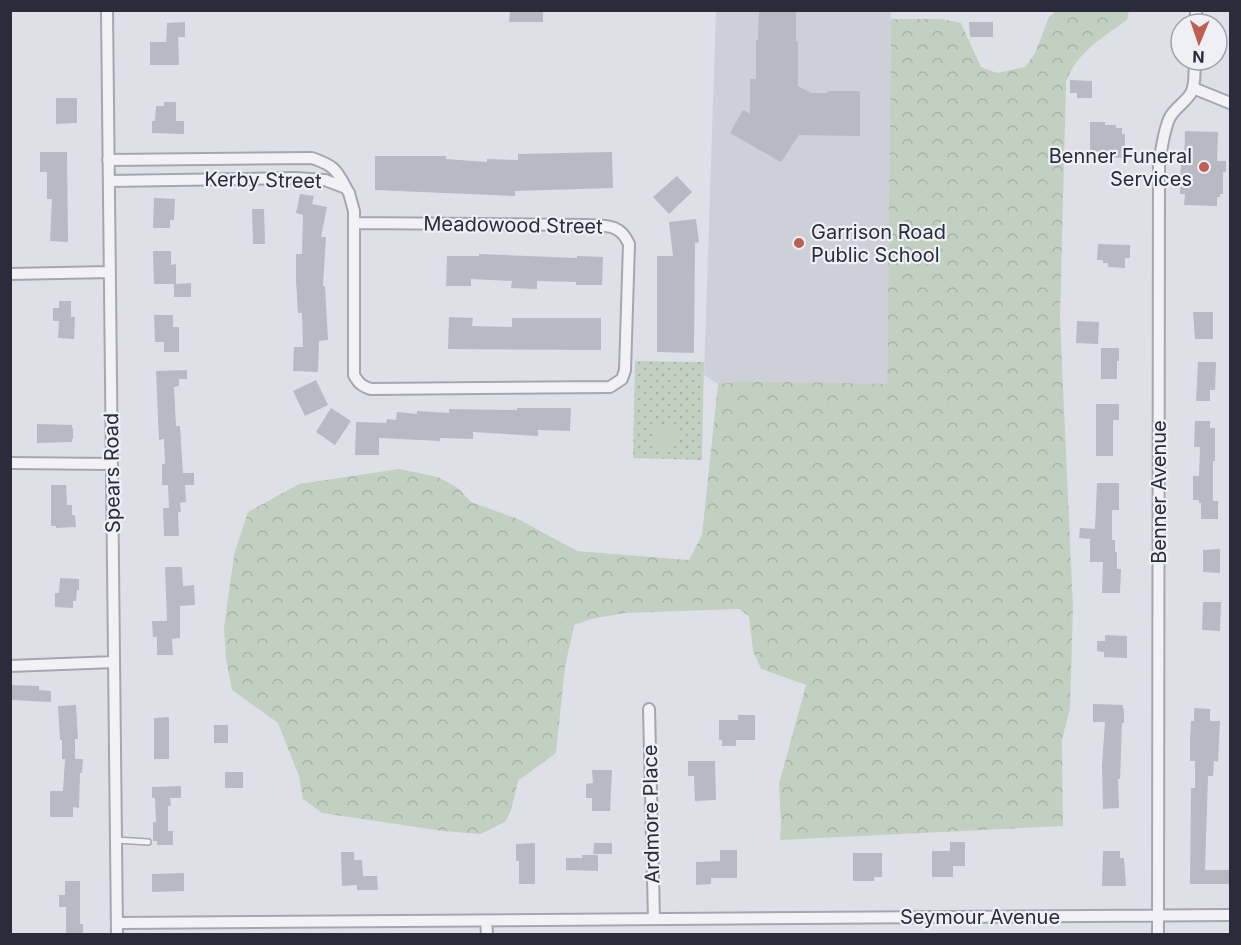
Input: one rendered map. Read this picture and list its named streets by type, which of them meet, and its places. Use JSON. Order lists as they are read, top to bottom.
{
  "streets": {
    "street": [
      "Kerby Street",
      "Meadowood Street",
      "Spears Road",
      "Benner Avenue",
      "Ardmore Place",
      "Seymour Avenue"
    ]
  },
  "crossings": [
    ["Kerby Street", "Spears Road"],
    ["Spears Road", "Seymour Avenue"],
    ["Benner Avenue", "Seymour Avenue"],
    ["Ardmore Place", "Seymour Avenue"]
  ],
  "places": ["Benner Funeral Services", "Garrison Road Public School"],
  "north": "bottom"
}
